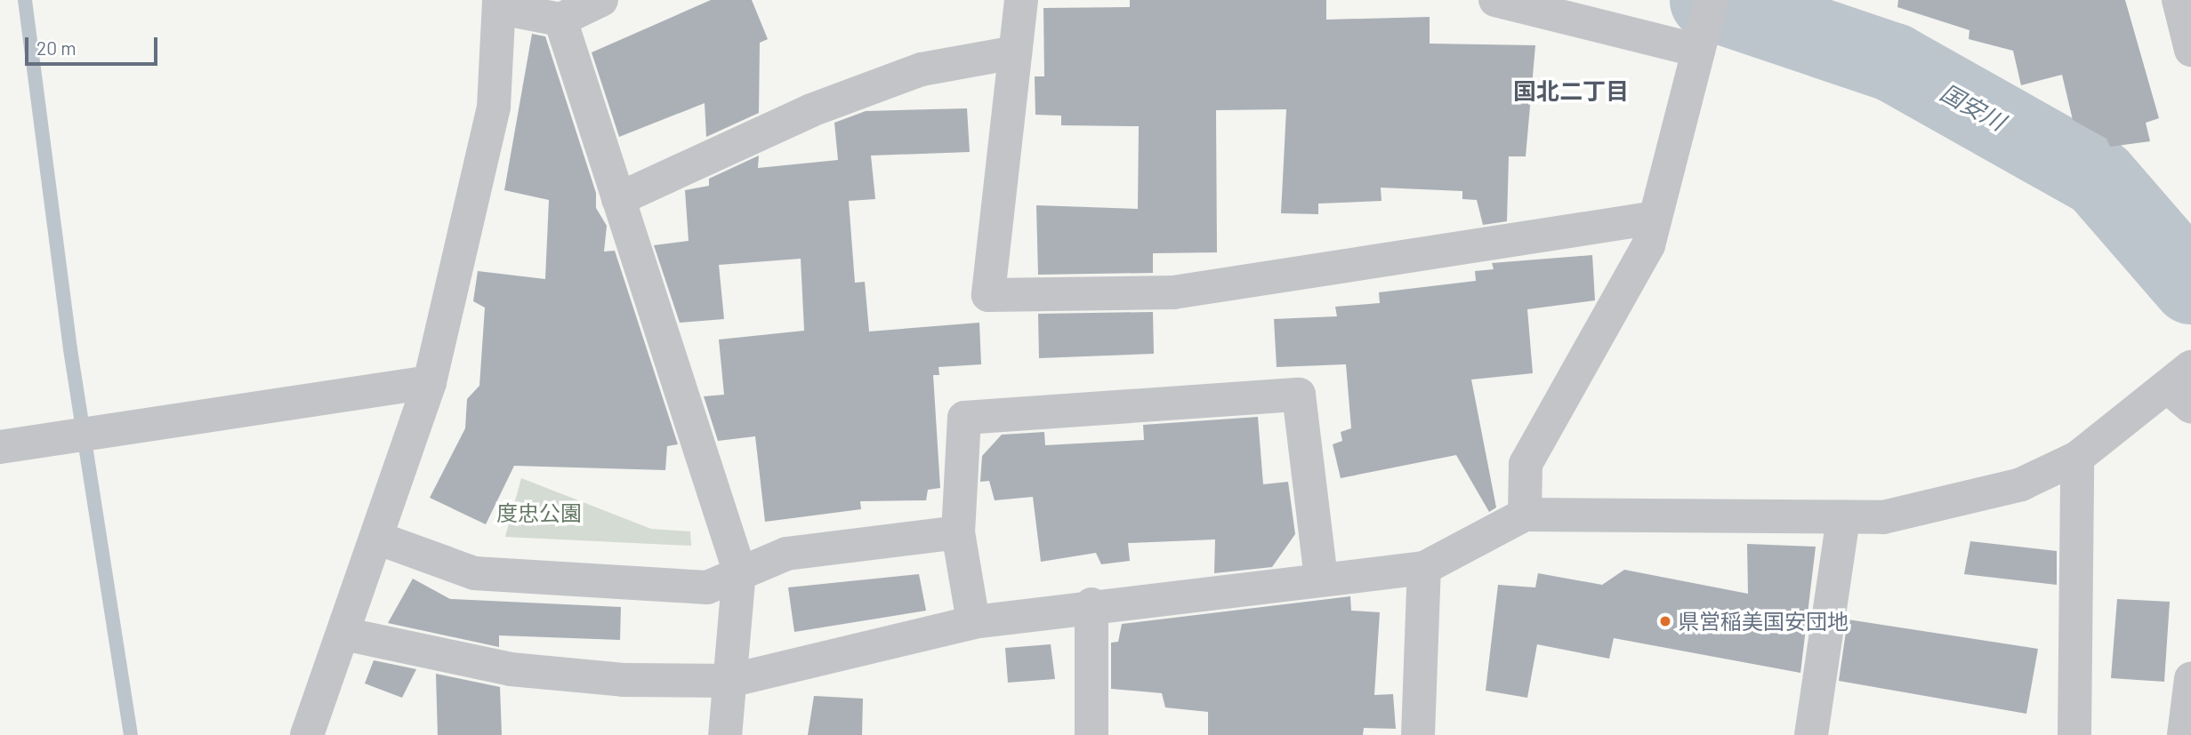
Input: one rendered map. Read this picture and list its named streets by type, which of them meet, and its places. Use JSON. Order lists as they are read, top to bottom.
{
  "districts": ["国北二丁目"],
  "water": ["国安川"],
  "parks": ["度忠公園"],
  "places": ["県営稲美国安団地"],
  "scale_bar": "20 m"
}
